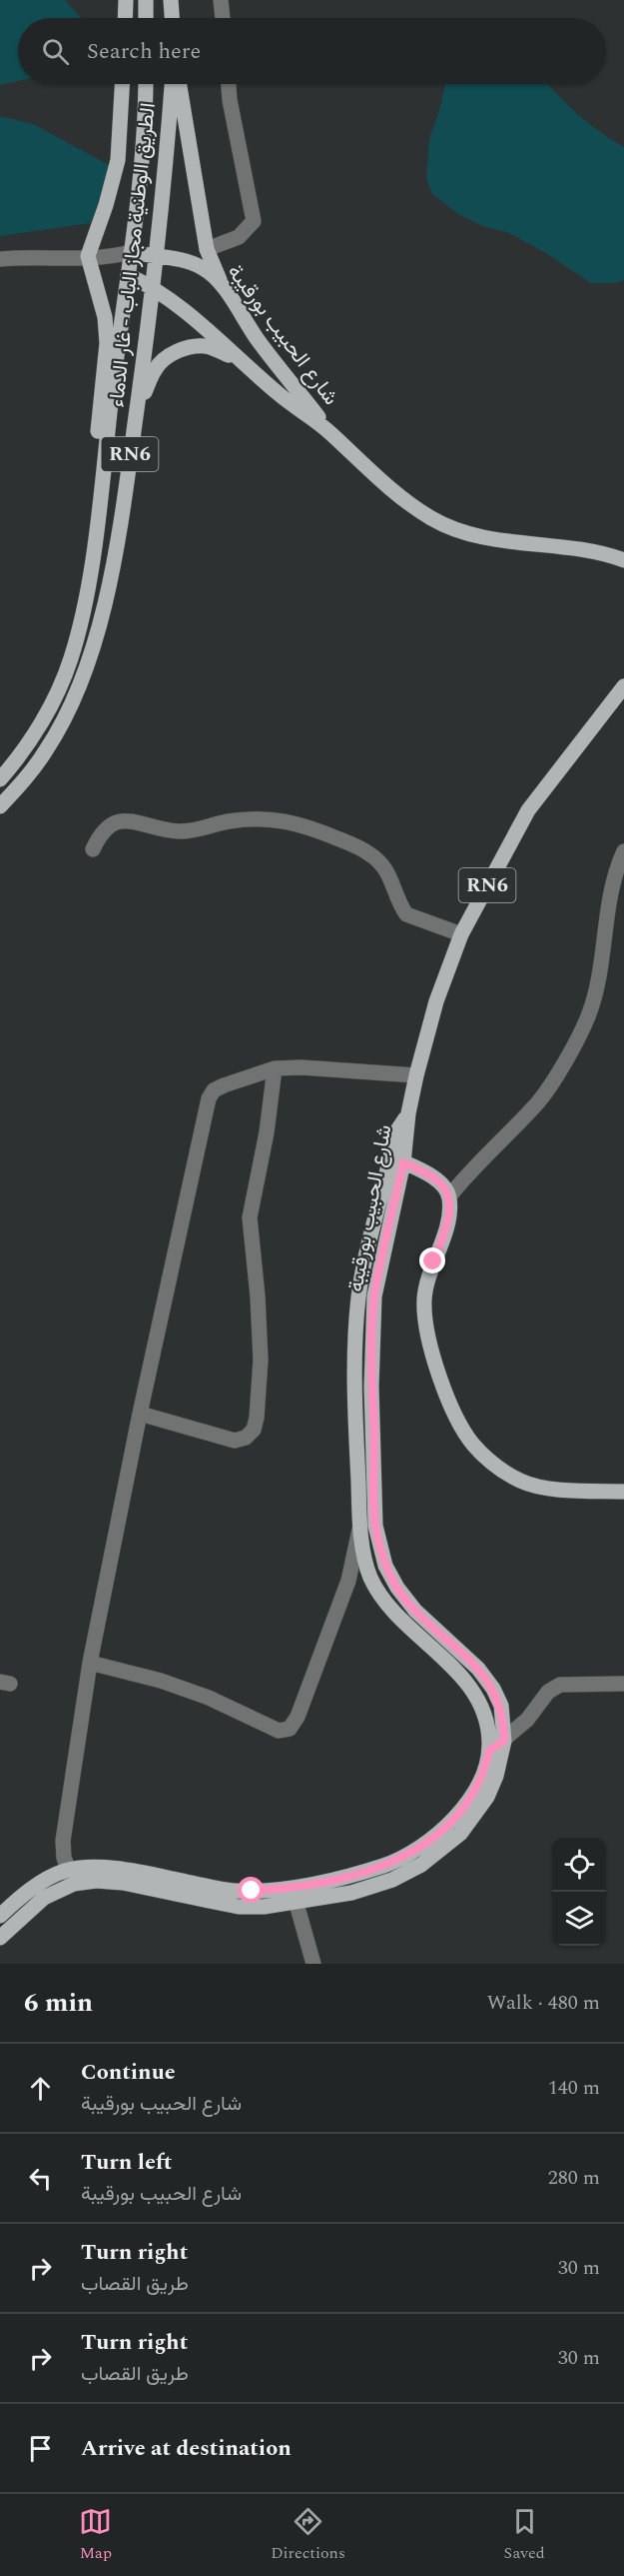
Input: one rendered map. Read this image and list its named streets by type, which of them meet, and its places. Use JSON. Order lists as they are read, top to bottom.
{
  "streets": {
    "main road": ["الطريق الوطنية مجاز الباب - غار الدماء", "شارع الحبيب بورقيبة", "RN6"]
  },
  "crossings": [
    ["الطريق الوطنية مجاز الباب - غار الدماء", "شارع الحبيب بورقيبة"]
  ],
  "page": {
    "search": "Search here",
    "heading": ["6 min", "Walk · 480 m"],
    "list": [
      ["Continue", "شارع الحبيب بورقيبة", "140 m"],
      ["Turn left", "شارع الحبيب بورقيبة", "280 m"],
      ["Turn right", "طريق القصاب", "30 m"],
      ["Turn right", "طريق القصاب", "30 m"],
      "Arrive at destination"
    ],
    "nav": ["Map", "Directions", "Saved"]
  }
}
